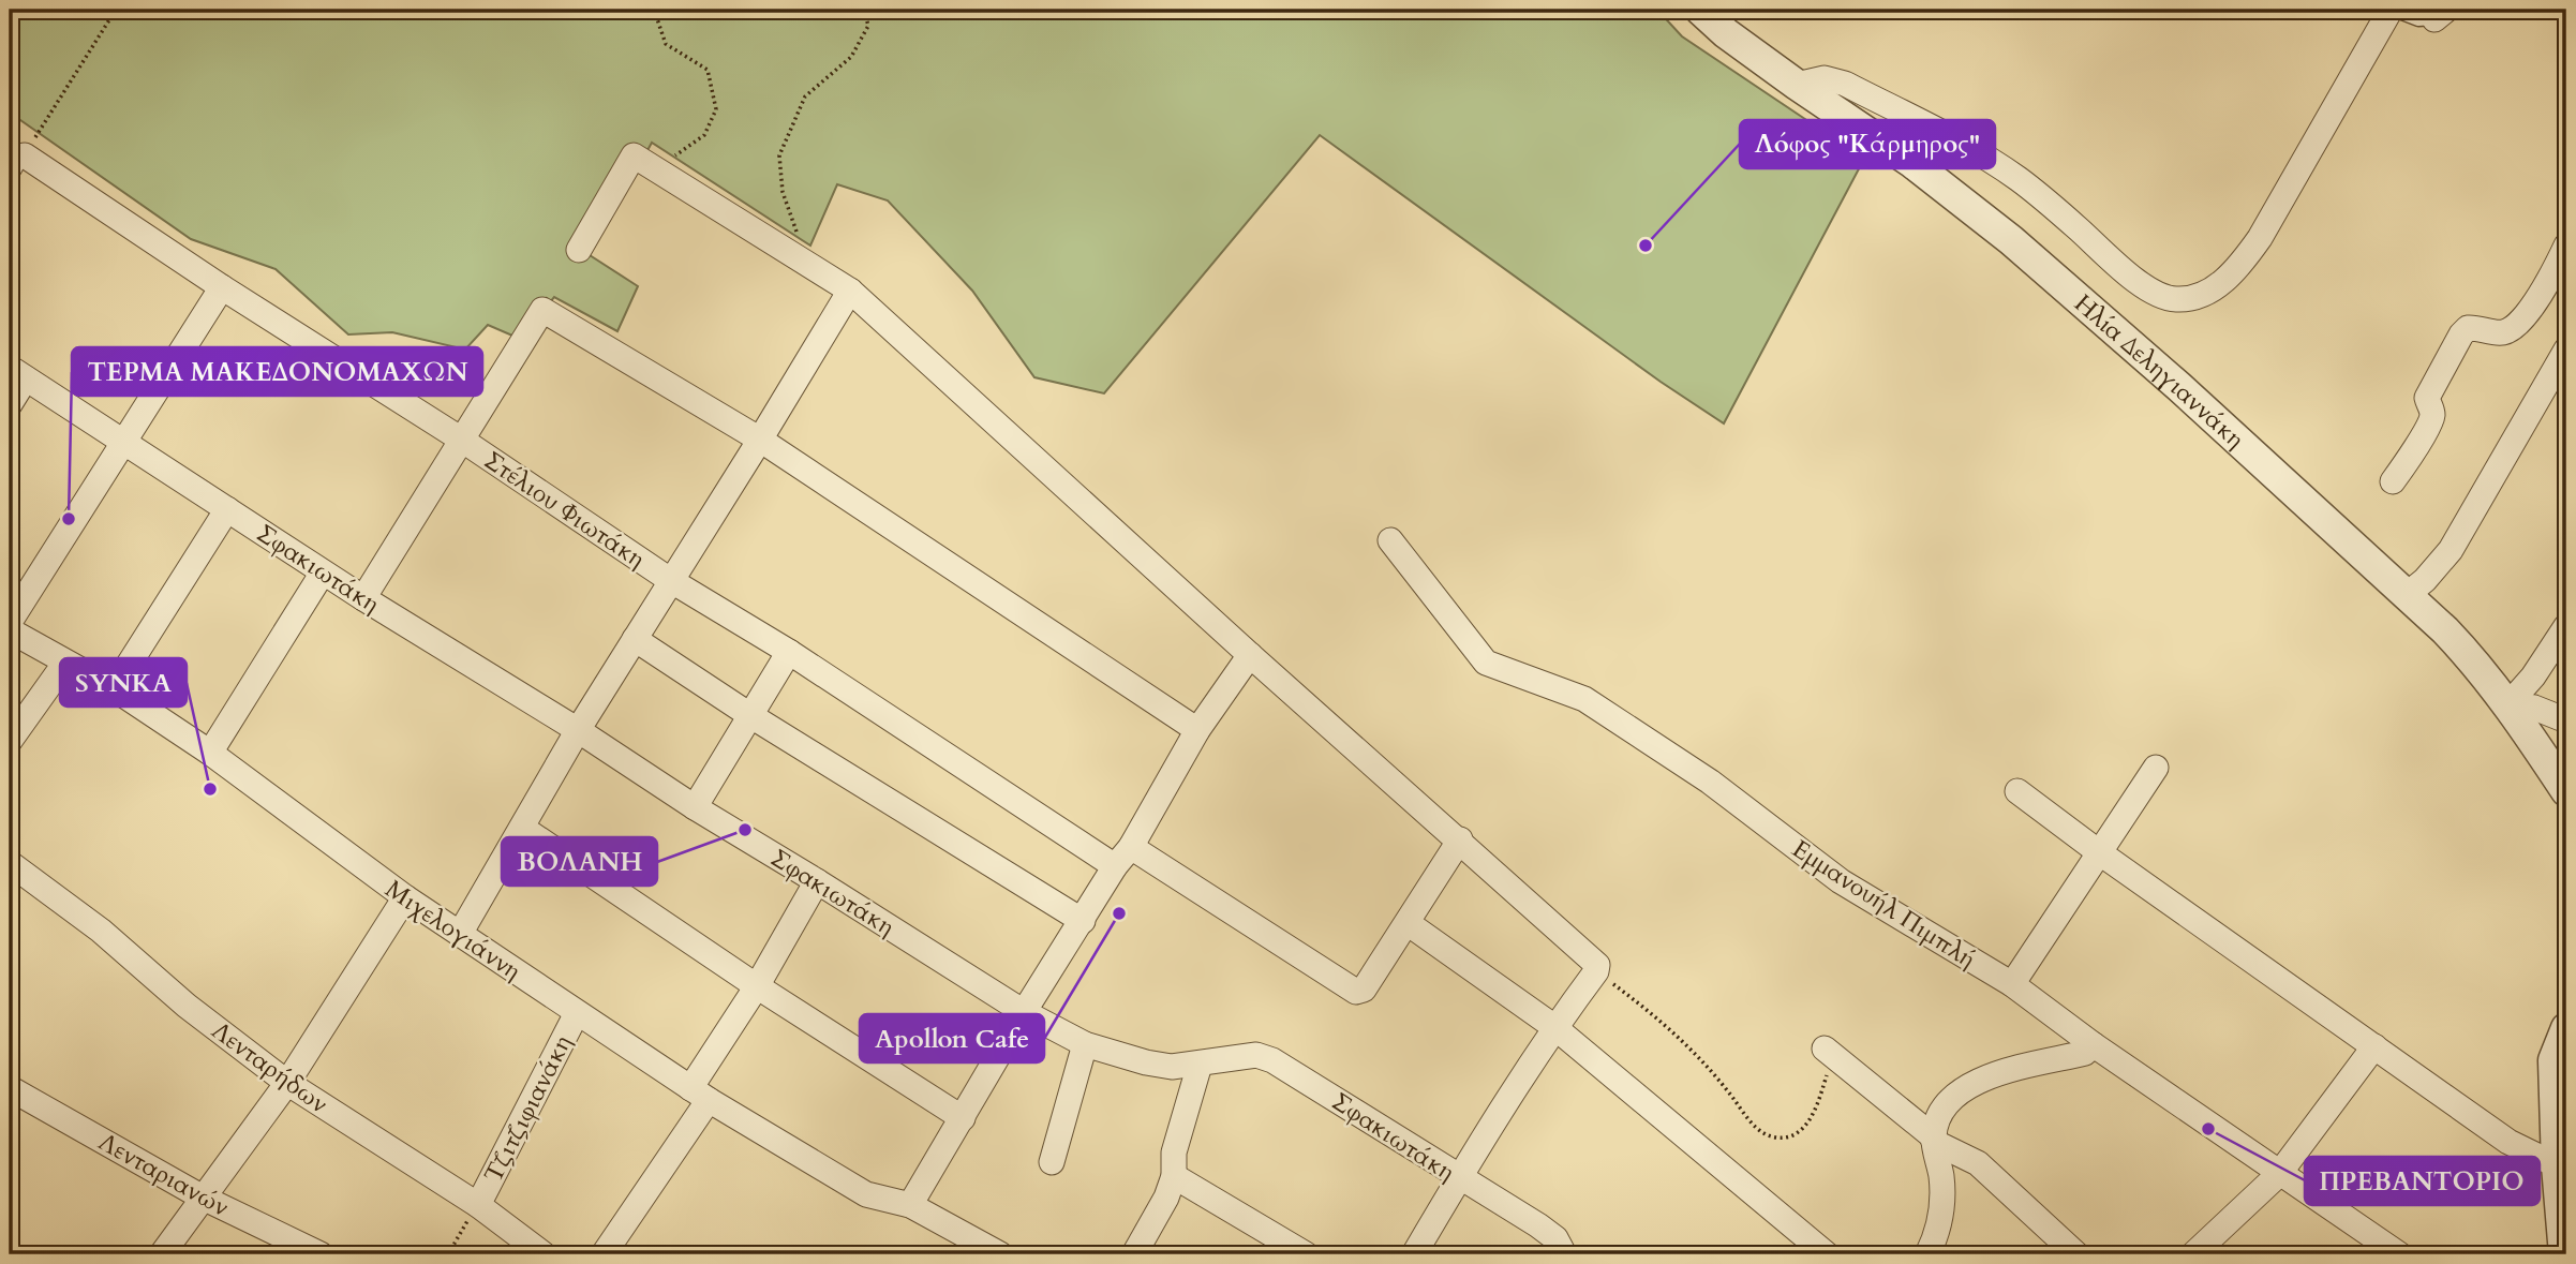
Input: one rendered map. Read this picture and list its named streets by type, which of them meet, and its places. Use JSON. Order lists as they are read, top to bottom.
{
  "streets": {
    "street": [
      "Ηλία Δεληγιαννάκη",
      "Στέλιου Φιωτάκη",
      "Σφακιωτάκη",
      "Εµµανουήλ Πιµπλή",
      "Μιχελογιάννη",
      "Λενταρήδων",
      "Τζιτζιφιανάκη",
      "Λενταριανών"
    ]
  },
  "crossings": [
    ["Μιχελογιάννη", "Τζιτζιφιανάκη"],
    ["Λενταρήδων", "Τζιτζιφιανάκη"]
  ],
  "places": [
    "Λόφος \"Κάρμηρος\"",
    "ΤΕΡΜΑ ΜΑΚΕΔΟΝΟΜΑΧΩΝ",
    "SYNKA",
    "ΒΟΛΑΝΗ",
    "Apollon Cafe",
    "ΠΡΕΒΑΝΤΟΡΙΟ"
  ]
}
